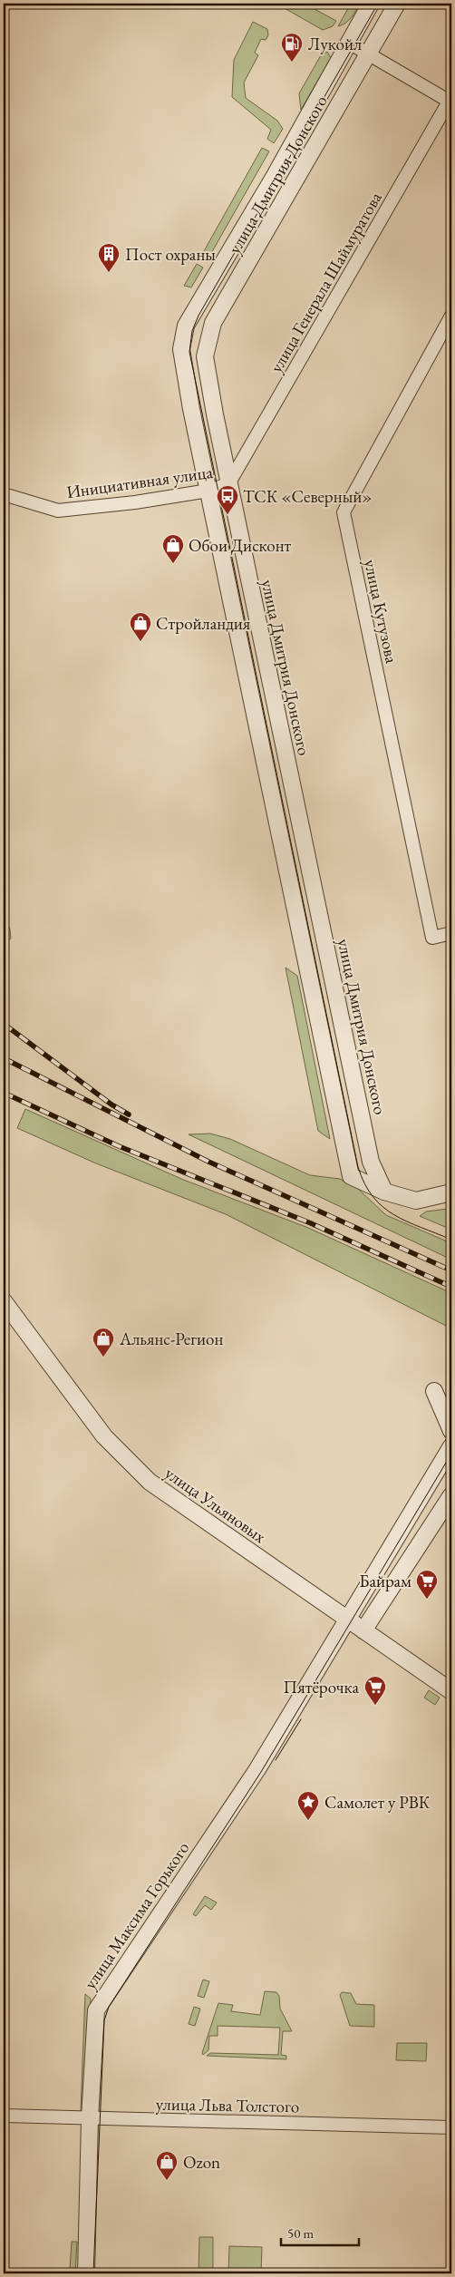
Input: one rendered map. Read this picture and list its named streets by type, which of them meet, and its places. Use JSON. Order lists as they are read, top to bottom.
{
  "streets": {
    "street": [
      "улица Дмитрия Донского",
      "улица Генерала Шаймуратова",
      "Инициативная улица",
      "улица Кутузова",
      "улица Ульяновых",
      "улица Максима Горького",
      "улица Льва Толстого"
    ]
  },
  "crossings": [
    ["улица Дмитрия Донского", "улица Генерала Шаймуратова"],
    ["улица Дмитрия Донского", "Инициативная улица"],
    ["улица Генерала Шаймуратова", "Инициативная улица"],
    ["улица Ульяновых", "улица Максима Горького"],
    ["улица Максима Горького", "улица Льва Толстого"]
  ],
  "places": {
    "fuel station": ["Лукойл"],
    "building": ["Пост охраны"],
    "bus stop": ["ТСК «Северный»"],
    "shop": [
      "Обои Дисконт",
      "Стройландия",
      "Альянс-Регион",
      "Ozon"
    ],
    "supermarket": ["Байрам", "Пятёрочка"],
    "place": ["Самолет у РВК"]
  },
  "scale_bar": "50 m"
}
